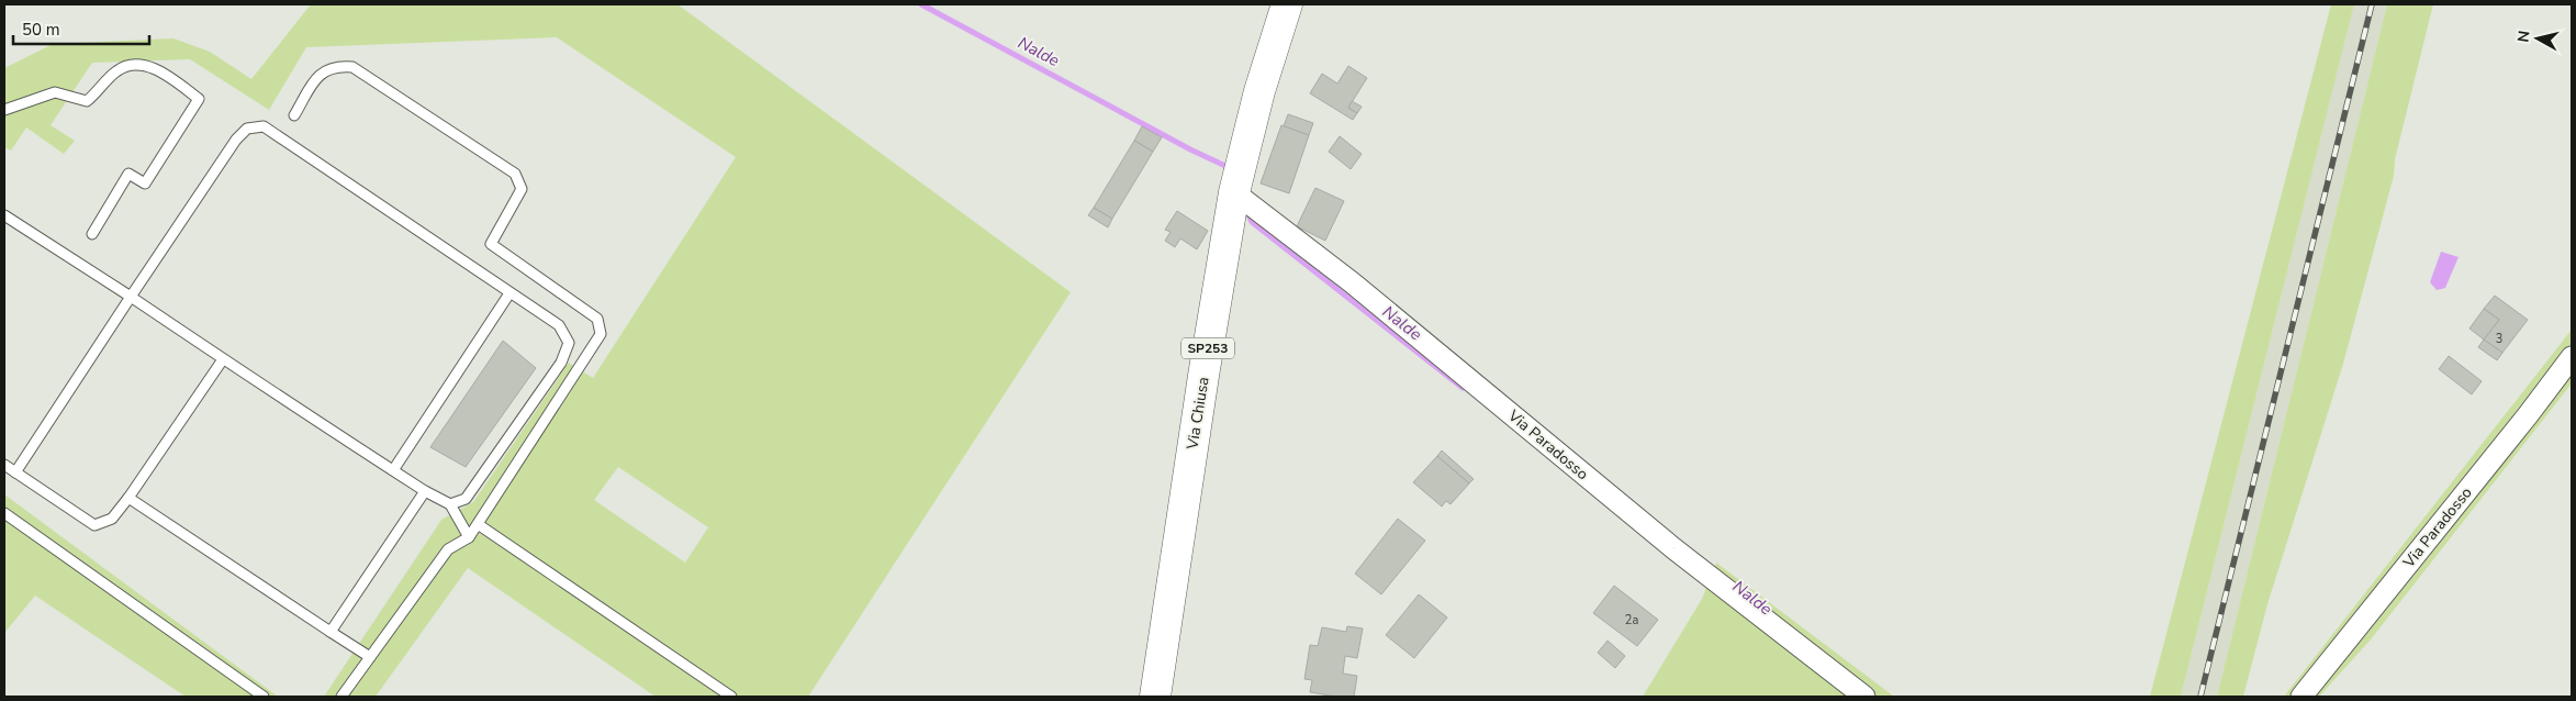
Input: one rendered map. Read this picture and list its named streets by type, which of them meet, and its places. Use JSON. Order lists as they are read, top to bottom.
{
  "streets": {
    "main road": ["SP253", "Via Chiusa"],
    "street": ["Via Paradosso"]
  },
  "crossings": [
    ["Via Chiusa", "Via Paradosso"]
  ],
  "water": ["Nalde"],
  "house_numbers": ["3", "2a"],
  "scale_bar": "50 m",
  "north": "left"
}
